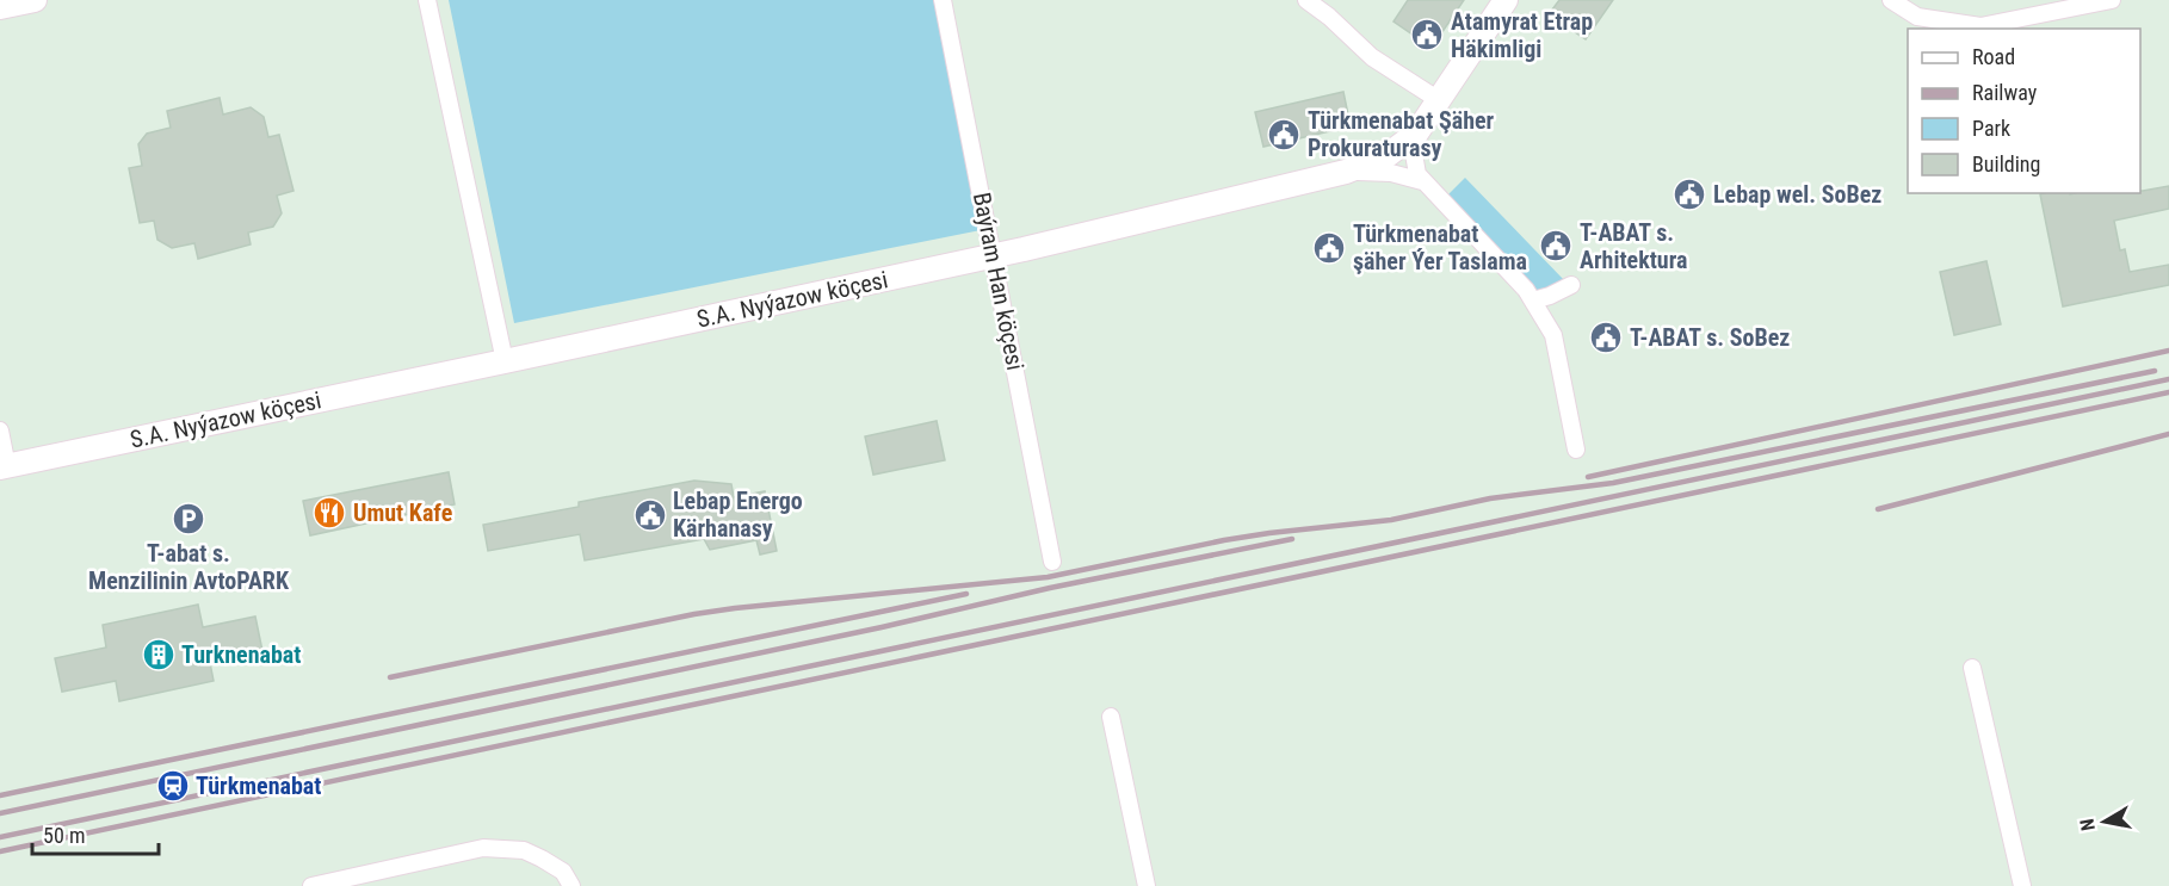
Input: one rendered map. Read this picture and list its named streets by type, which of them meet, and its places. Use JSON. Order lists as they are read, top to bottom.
{
  "streets": {
    "street": ["Baýram Han köçesi", "S.A. Nyýazow köçesi"]
  },
  "crossings": [
    ["Baýram Han köçesi", "S.A. Nyýazow köçesi"]
  ],
  "places": {
    "public building": [
      "Atamyrat Etrap Häkimligi",
      "Türkmenabat Şäher Prokuraturasy",
      "Lebap wel. SoBez",
      "T-ABAT s. Arhitektura",
      "Türkmenabat şäher Ýer Taslama",
      "T-ABAT s. SoBez",
      "Lebap Energo Kärhanasy"
    ],
    "restaurant": ["Umut Kafe"],
    "parking": ["T-abat s. Menzilinin AvtoPARK"],
    "building": ["Turknenabat"],
    "station": ["Türkmenabat"]
  },
  "legend": [
    "Road",
    "Railway",
    "Park",
    "Building"
  ],
  "scale_bar": "50 m",
  "north": "left"
}
